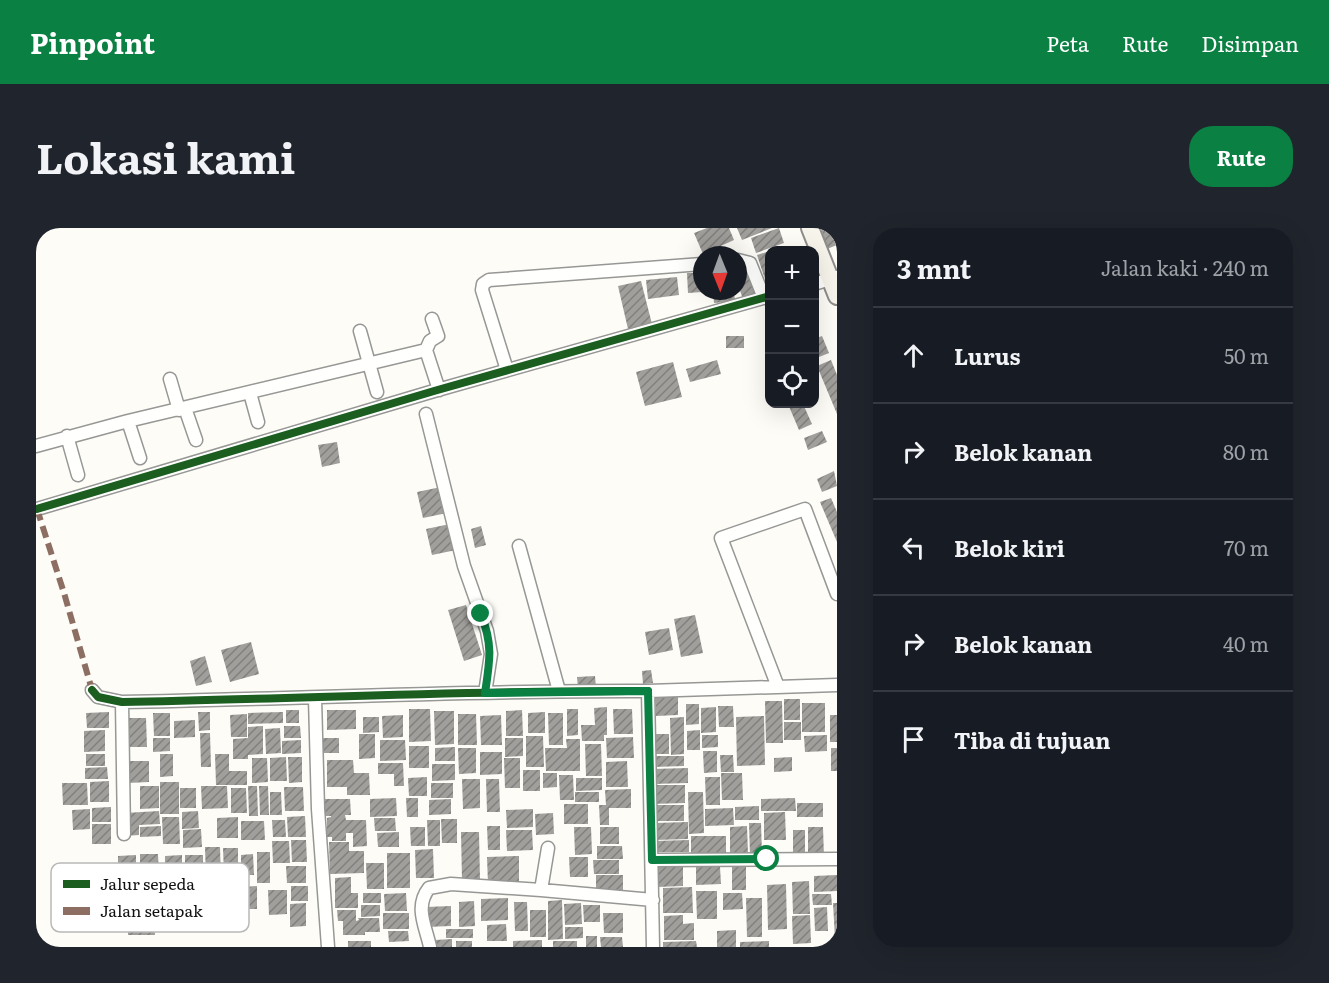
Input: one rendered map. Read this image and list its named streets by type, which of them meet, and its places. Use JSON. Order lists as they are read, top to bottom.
{
  "legend": ["Jalur sepeda", "Jalan setapak"],
  "north": "bottom",
  "page": {
    "header": "Pinpoint",
    "nav": ["Peta", "Rute", "Disimpan"],
    "title": "Lokasi kami",
    "buttons": "Rute",
    "heading": ["3 mnt", "Jalan kaki · 240 m"],
    "map_buttons": ["+", "−"],
    "list": [
      ["Lurus", "50 m"],
      ["Belok kanan", "80 m"],
      ["Belok kiri", "70 m"],
      ["Belok kanan", "40 m"],
      "Tiba di tujuan"
    ]
  }
}
